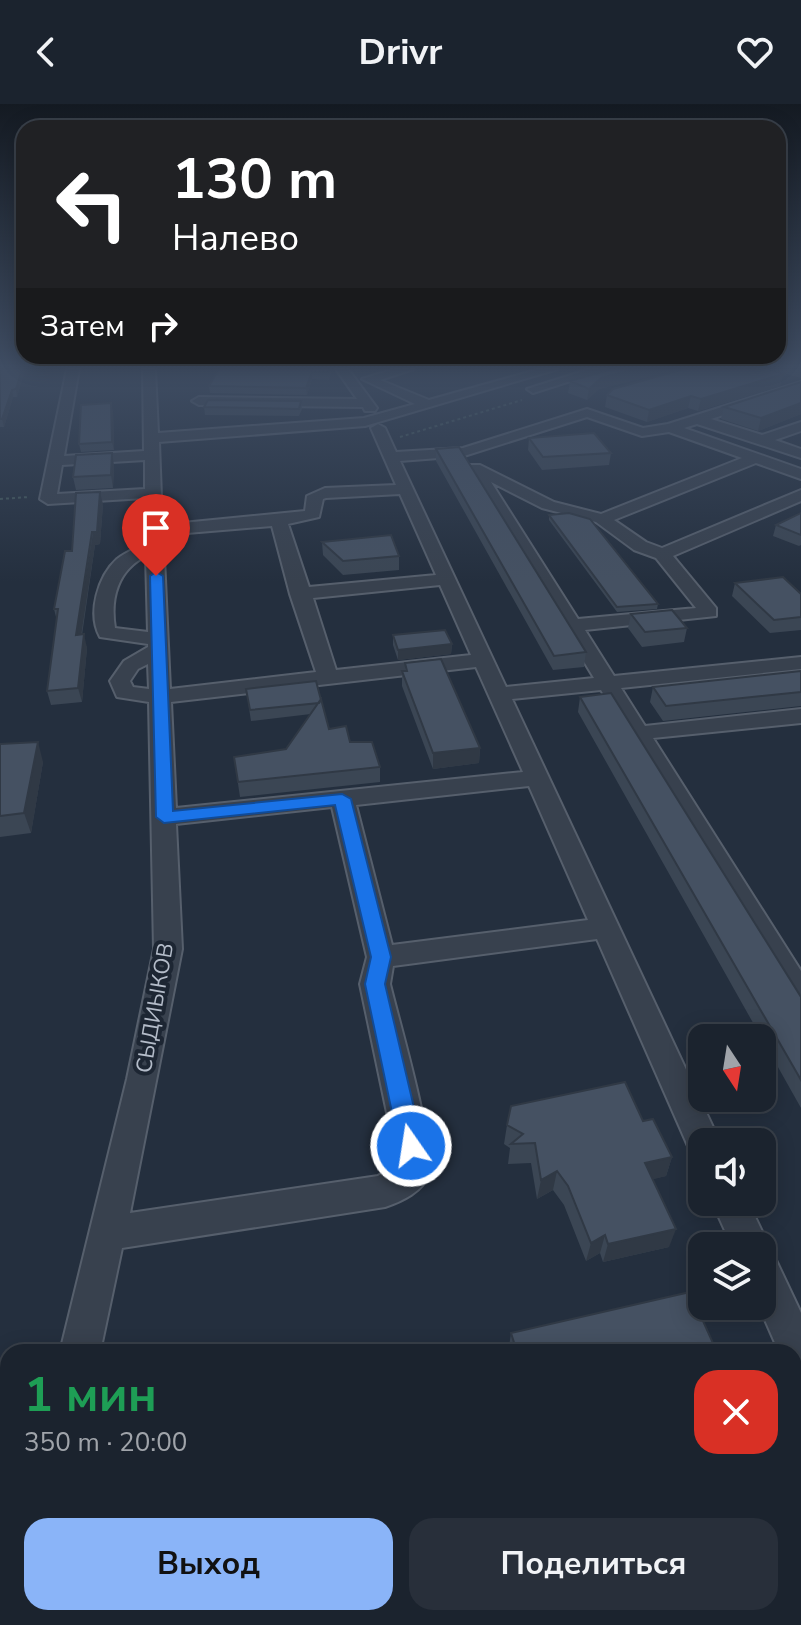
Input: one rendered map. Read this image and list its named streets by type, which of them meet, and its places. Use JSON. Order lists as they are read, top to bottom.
{
  "streets": {
    "street": ["СЫДИЫКОВ"]
  },
  "north": "bottom",
  "page": {
    "header": "Drivr",
    "turn": ["130 m", "Налево"],
    "then": "Затем",
    "heading": ["1 мин", "350 m · 20:00"],
    "buttons": ["Выход", "Поделиться"]
  }
}
